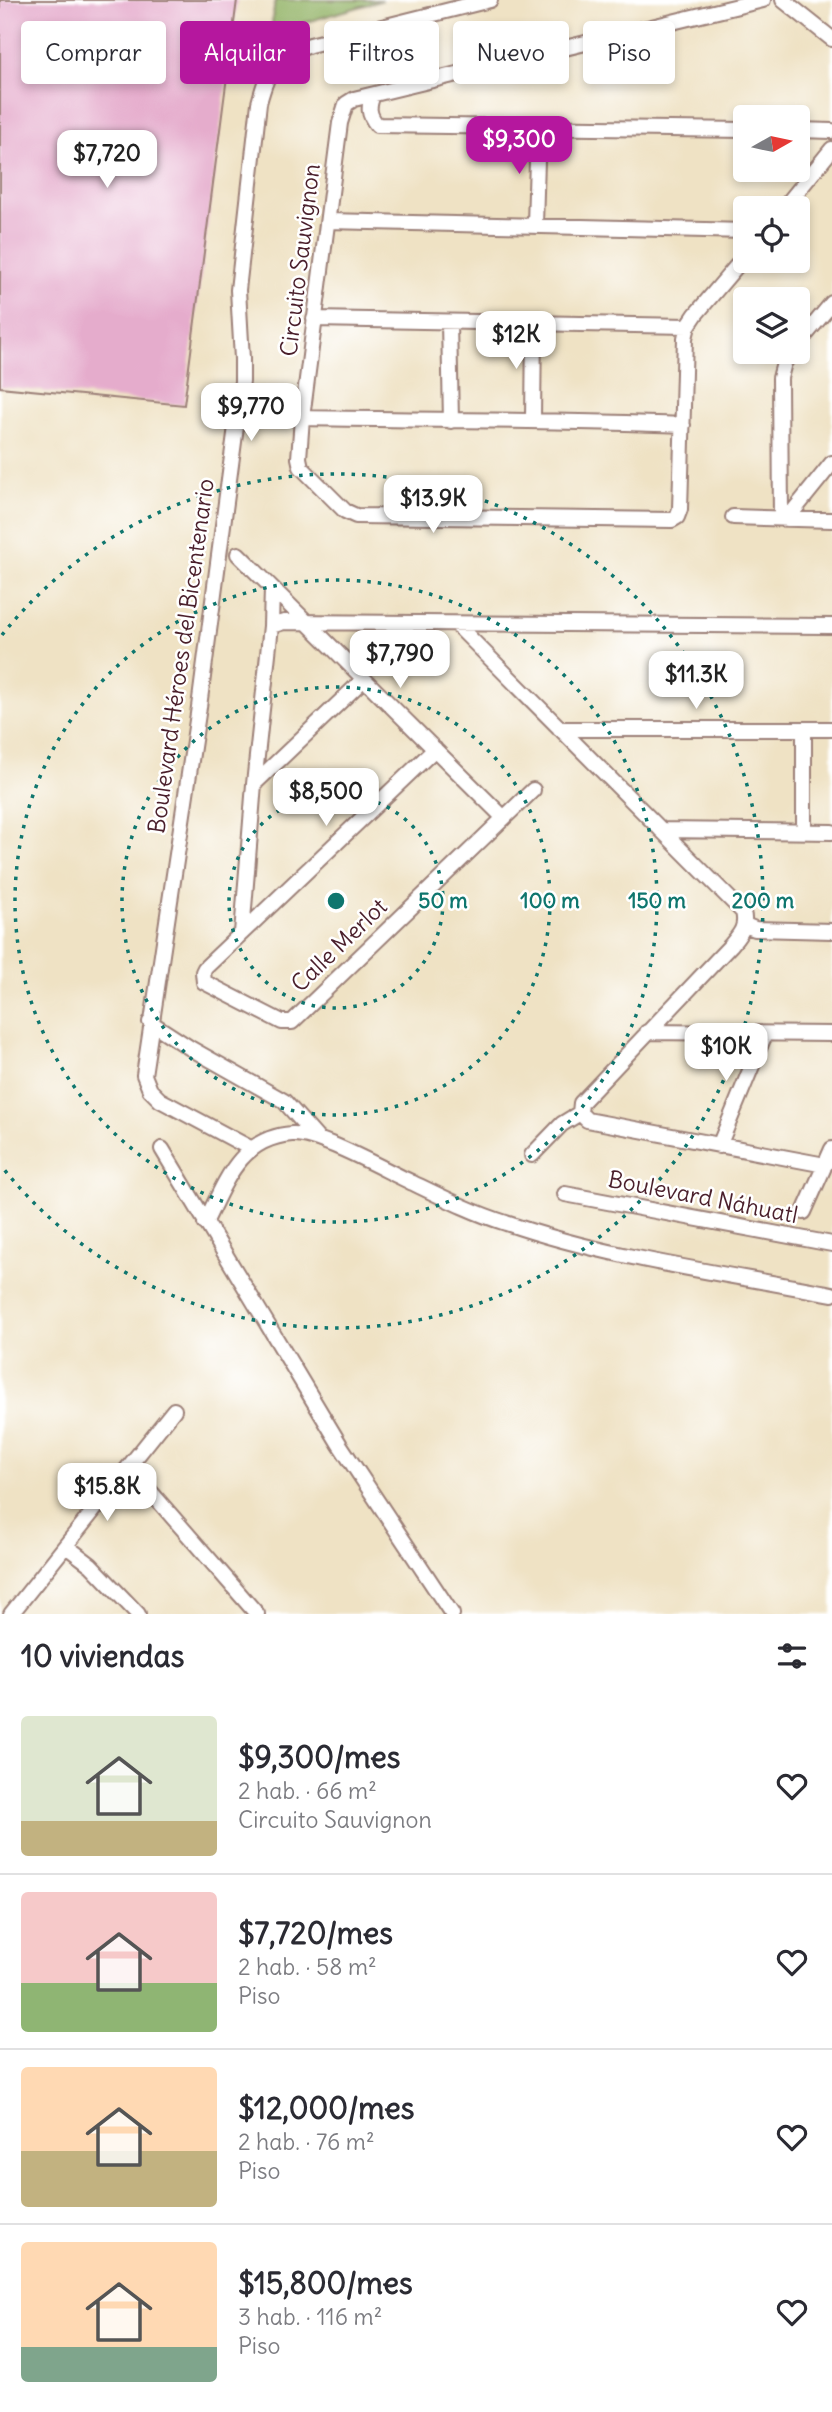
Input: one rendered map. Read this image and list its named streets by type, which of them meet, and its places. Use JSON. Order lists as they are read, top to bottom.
{
  "streets": {
    "street": [
      "Circuito Sauvignon",
      "Boulevard Héroes del Bicentenario",
      "Calle Merlot",
      "Boulevard Náhuatl"
    ]
  },
  "north": "right",
  "page": {
    "chip": [
      "Comprar",
      "Alquilar",
      "Filtros",
      "Nuevo",
      "Piso"
    ],
    "price": [
      "$9,300",
      "$7,720",
      "$12K",
      "$9,770",
      "$13.9K",
      "$7,790",
      "$11.3K",
      "$8,500",
      "$10K",
      "$15.8K"
    ],
    "heading": "10 viviendas",
    "list": [
      {
        "name": "$9,300/mes",
        "note": "2 hab. · 66 m² · Circuito Sauvignon"
      },
      {
        "name": "$7,720/mes",
        "note": "2 hab. · 58 m² · Piso"
      },
      {
        "name": "$12,000/mes",
        "note": "2 hab. · 76 m² · Piso"
      },
      {
        "name": "$15,800/mes",
        "note": "3 hab. · 116 m² · Piso"
      }
    ]
  },
  "rings": [
    "50 m",
    "100 m",
    "150 m",
    "200 m"
  ]
}
